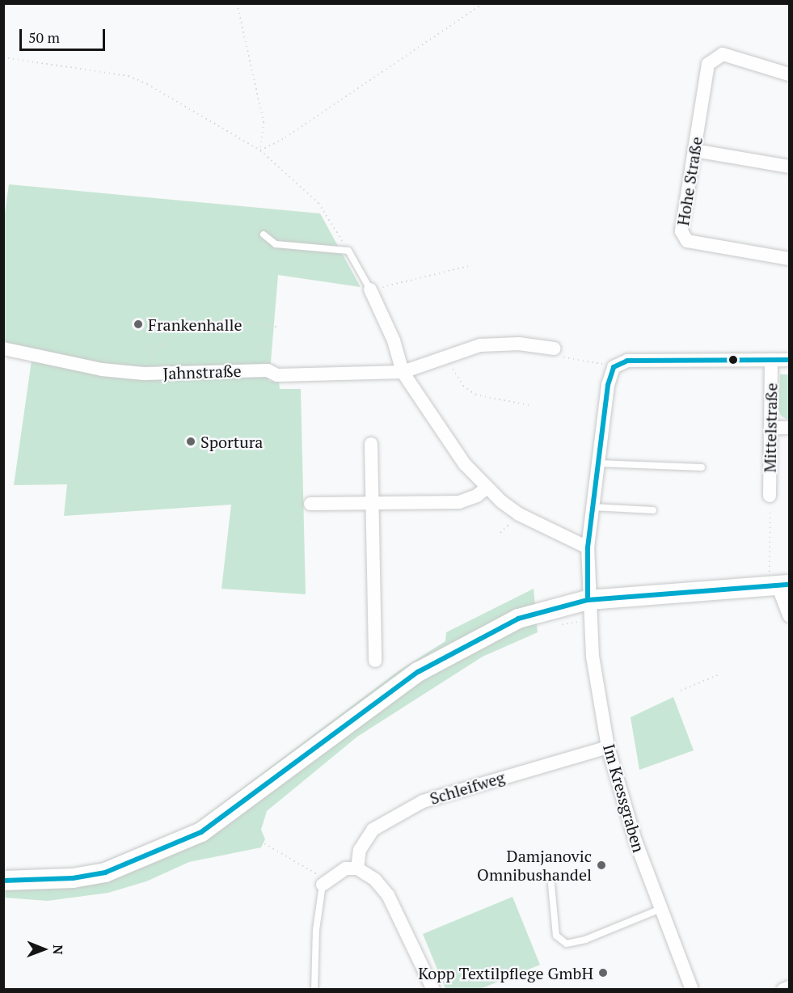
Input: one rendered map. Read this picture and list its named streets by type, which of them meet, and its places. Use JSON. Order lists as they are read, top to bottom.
{
  "streets": {
    "street": [
      "Hohe Straße",
      "Jahnstraße",
      "Mittelstraße",
      "Schleifweg",
      "Im Kressgraben"
    ]
  },
  "crossings": [
    ["Schleifweg", "Im Kressgraben"]
  ],
  "places": [
    "Frankenhalle",
    "Sportura",
    "Damjanovic Omnibushandel",
    "Kopp Textilpflege GmbH"
  ],
  "scale_bar": "50 m",
  "north": "right"
}
